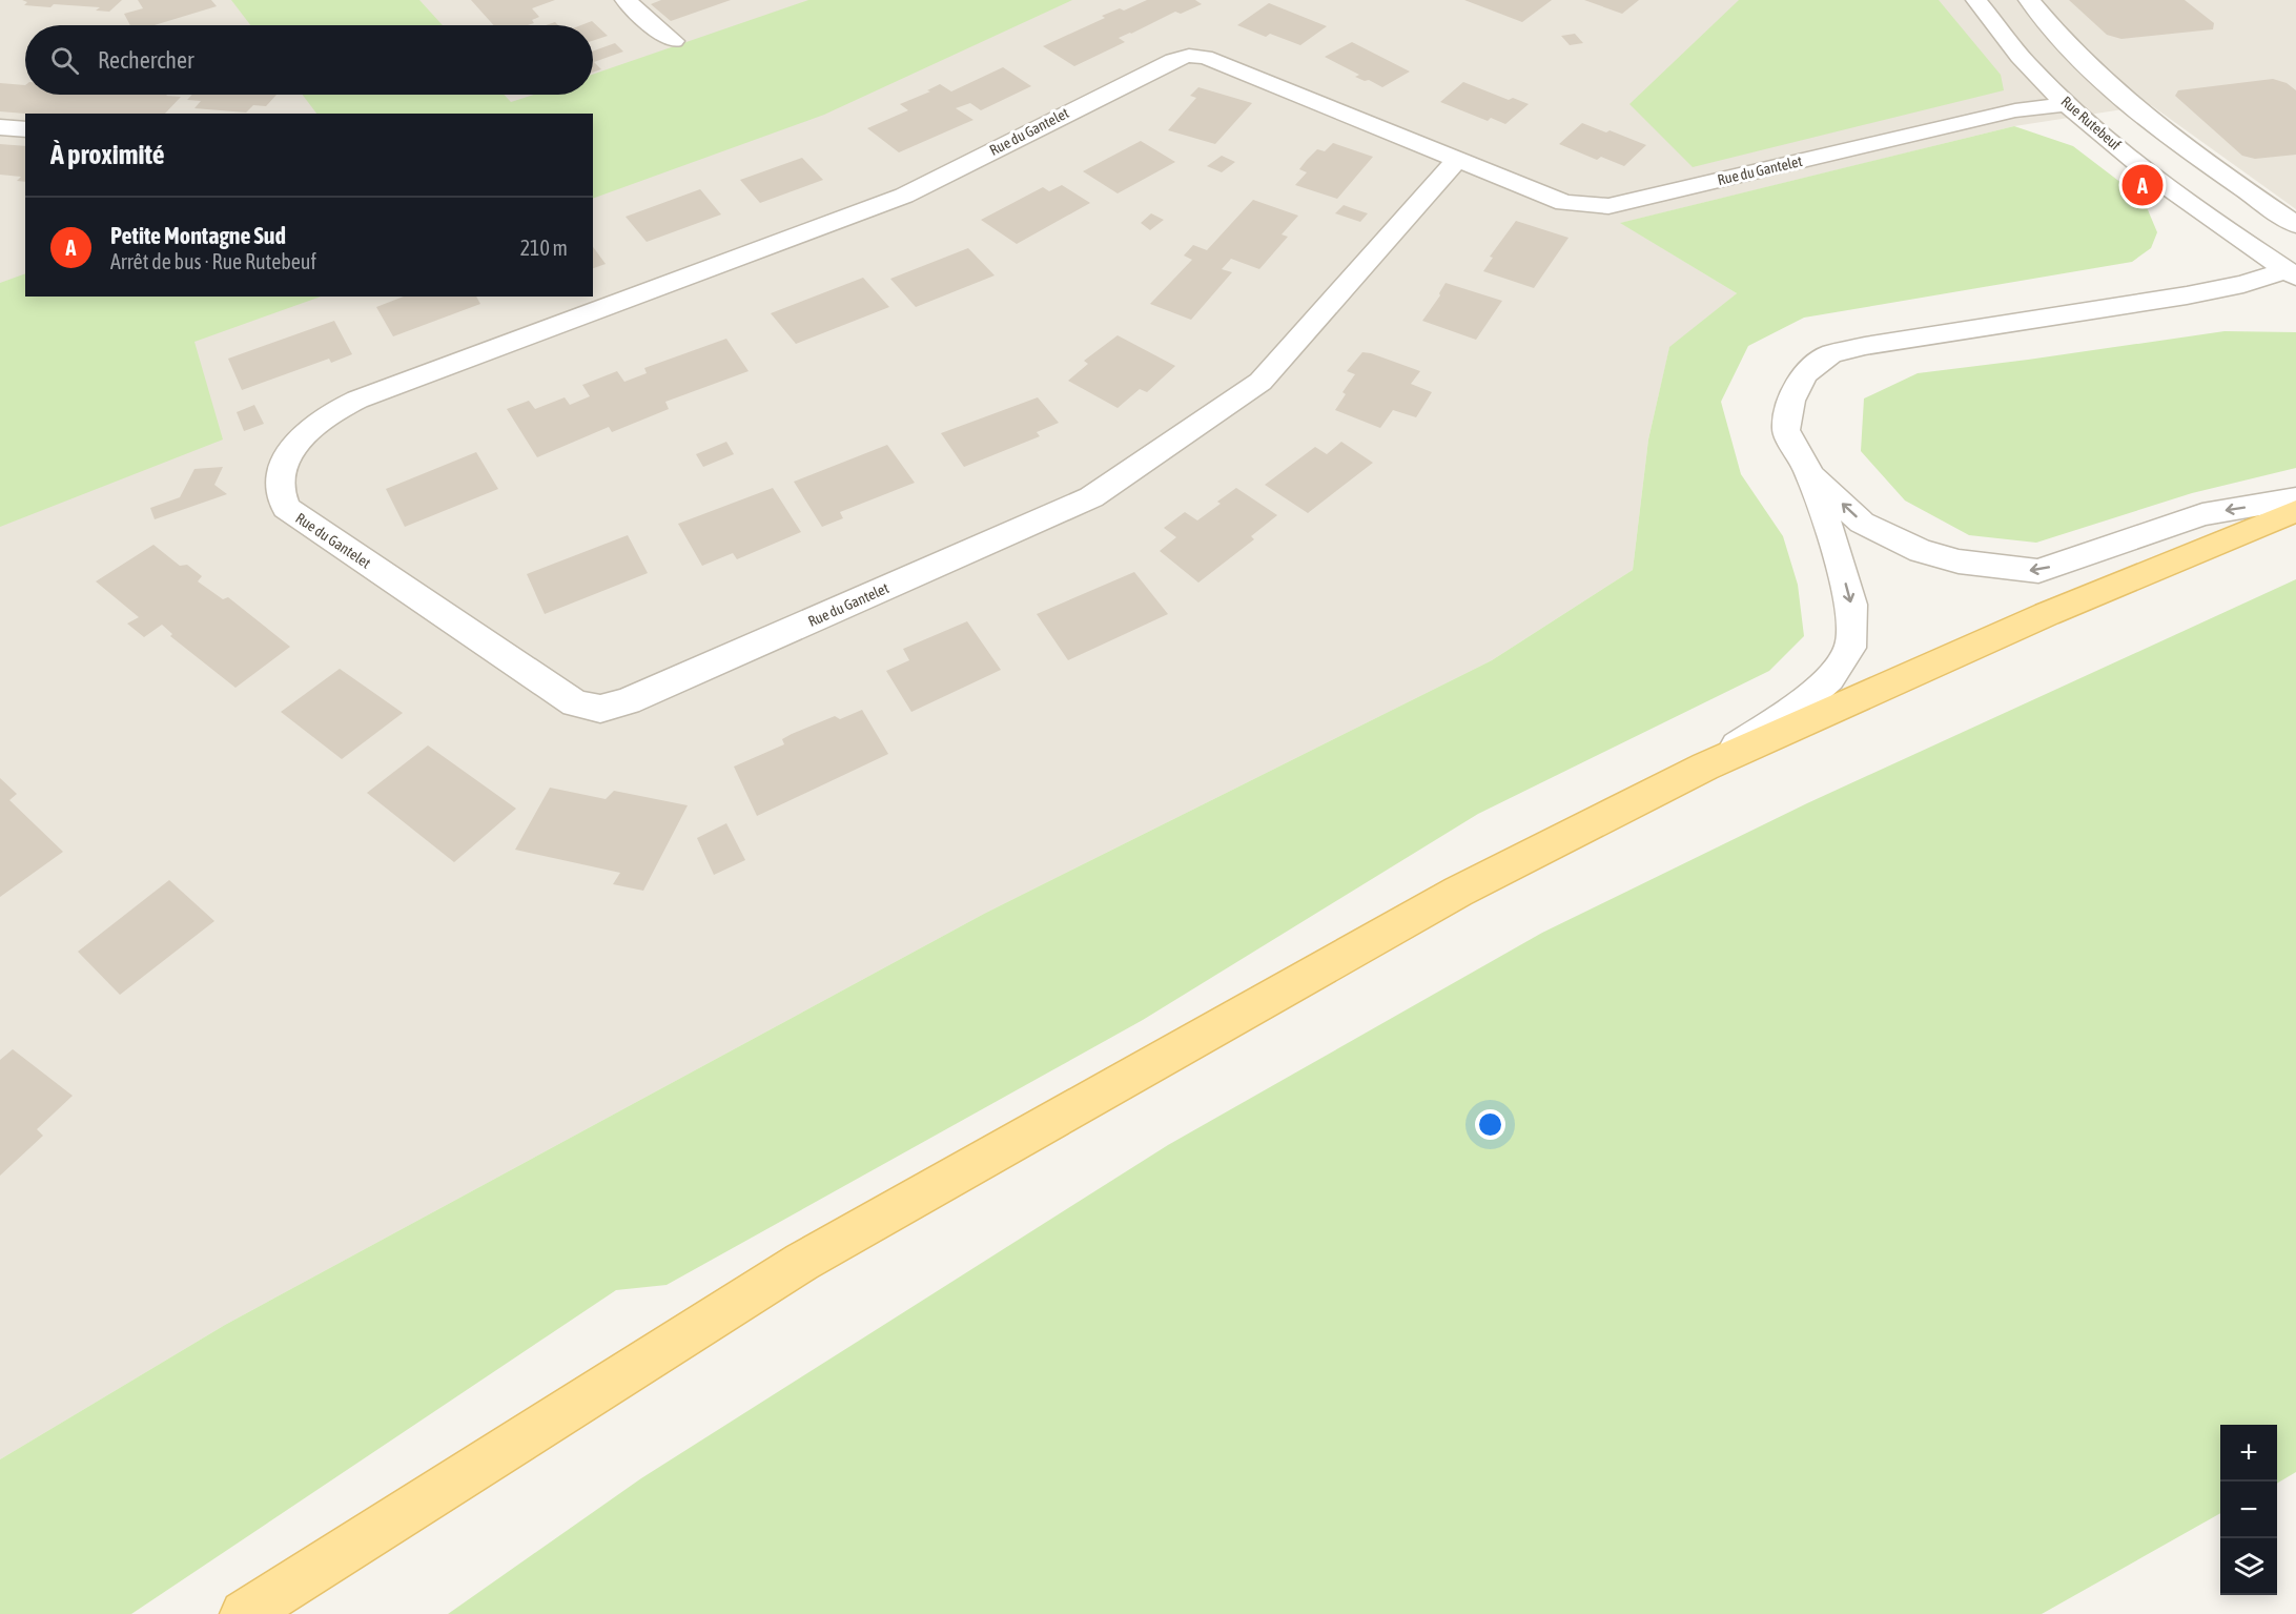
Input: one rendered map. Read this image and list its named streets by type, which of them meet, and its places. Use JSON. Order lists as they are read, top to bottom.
{
  "streets": {
    "street": ["Rue Rutebeuf", "Rue du Gantelet"]
  },
  "crossings": [
    ["Rue Rutebeuf", "Rue du Gantelet"]
  ],
  "page": {
    "search": "Rechercher",
    "heading": "À proximité",
    "pins": "A",
    "list": [
      {
        "mark": "A",
        "name": "Petite Montagne Sud",
        "note": "Arrêt de bus · Rue Rutebeuf",
        "value": "210 m"
      }
    ],
    "map_buttons": ["+", "−"]
  }
}
